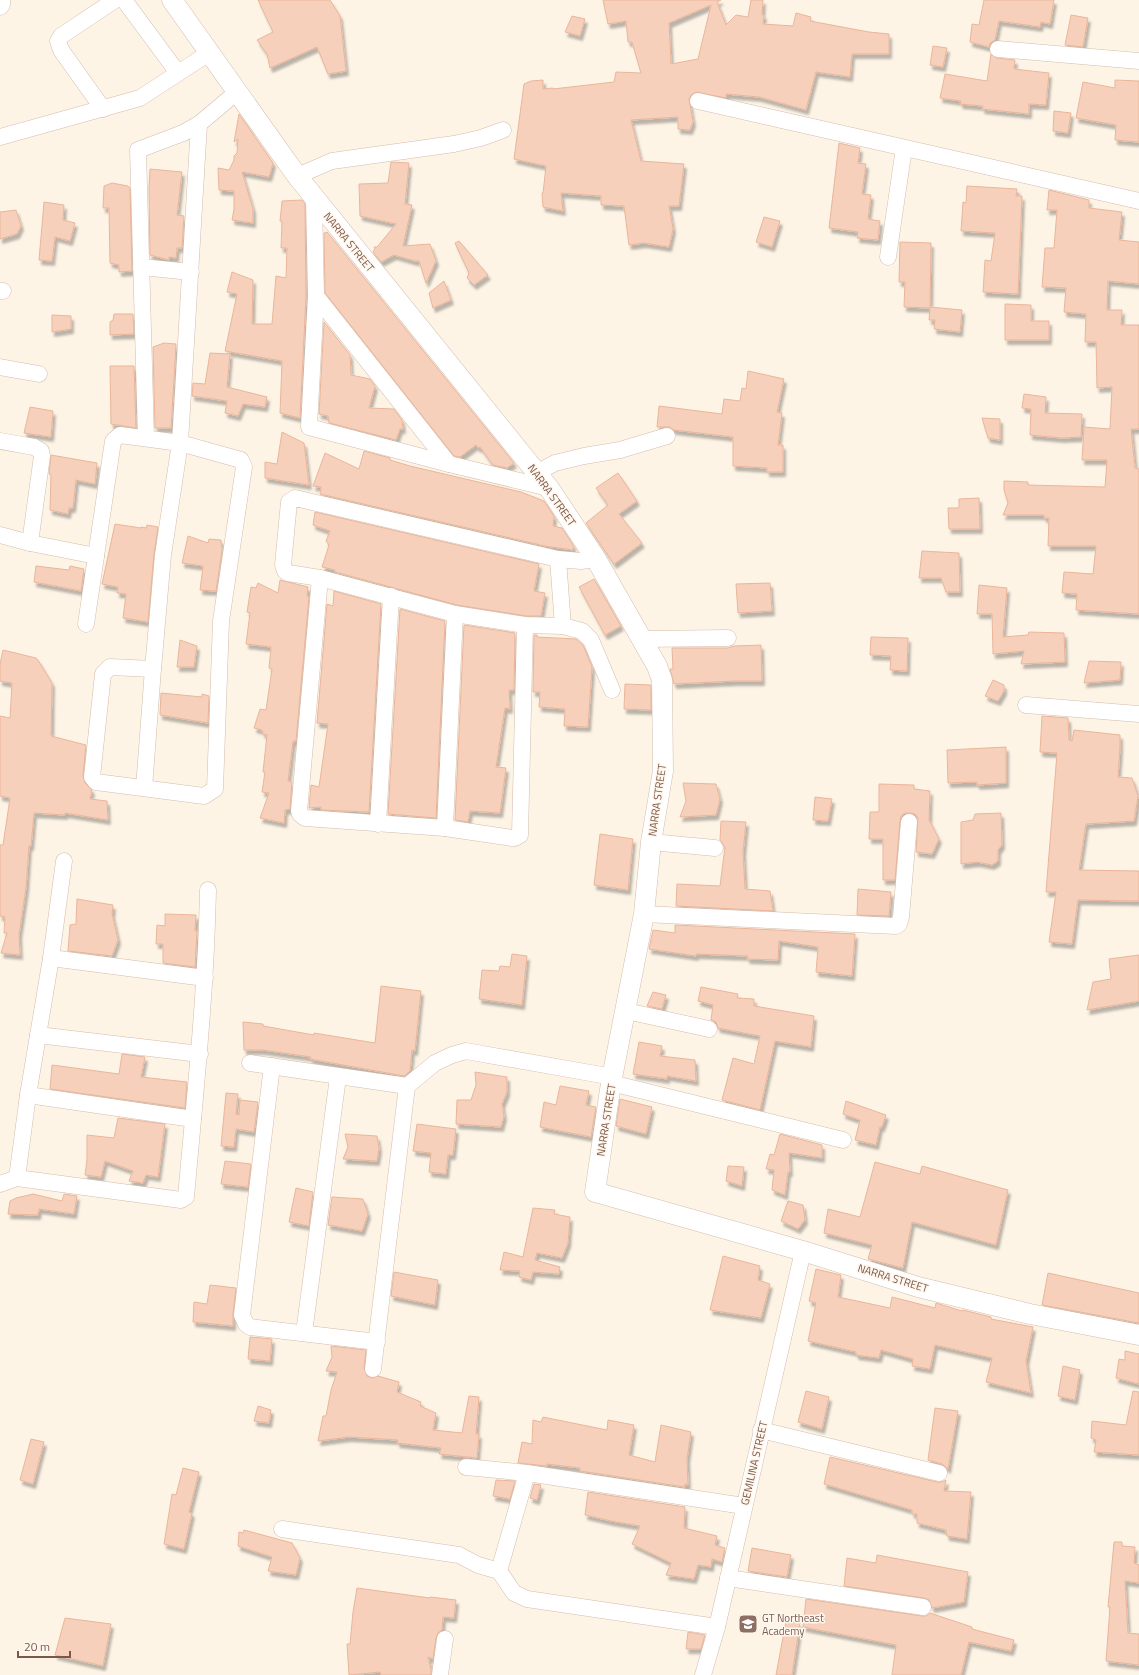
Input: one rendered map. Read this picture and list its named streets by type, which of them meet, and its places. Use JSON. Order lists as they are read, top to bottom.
{
  "streets": {
    "street": ["NARRA STREET", "GEMILINA STREET"]
  },
  "crossings": [
    ["NARRA STREET", "GEMILINA STREET"]
  ],
  "places": {
    "school or university": ["GT Northeast Academy"]
  },
  "scale_bar": "20 m"
}
